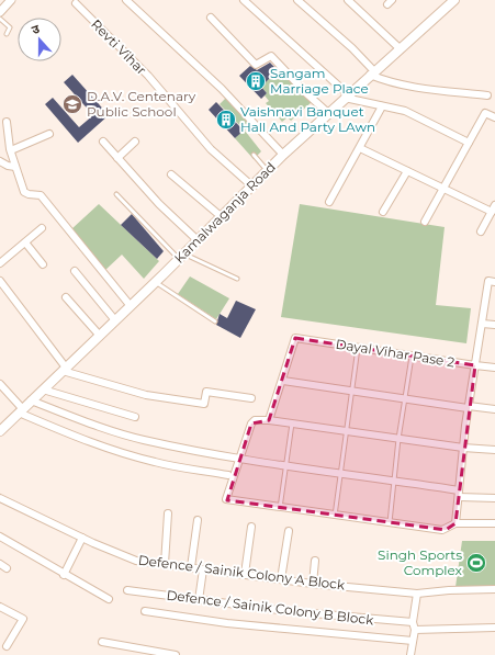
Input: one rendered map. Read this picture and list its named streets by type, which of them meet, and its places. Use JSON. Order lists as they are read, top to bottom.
{
  "streets": {
    "main road": ["Kamalwaganja Road"],
    "street": [
      "Revti Vihar",
      "Dayal Vihar Pase 2",
      "Defence / Sainik Colony A Block",
      "Defence / Sainik Colony B Block"
    ]
  },
  "crossings": [
    ["Revti Vihar", "Kamalwaganja Road"]
  ],
  "places": {
    "building": ["Sangam Marriage Place", "Vaishnavi Banquet Hall And Party LAwn"],
    "school or university": ["D.A.V. Centenary Public School"],
    "sports": ["Singh Sports Complex"]
  },
  "north": "top"
}
